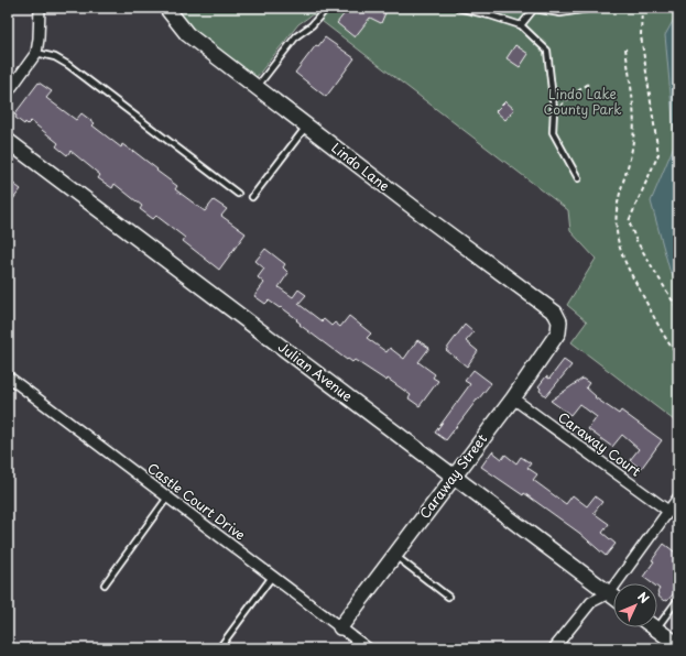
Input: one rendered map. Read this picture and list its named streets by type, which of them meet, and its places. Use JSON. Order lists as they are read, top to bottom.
{
  "streets": {
    "street": [
      "Lindo Lane",
      "Julian Avenue",
      "Caraway Court",
      "Caraway Street",
      "Castle Court Drive"
    ]
  },
  "crossings": [
    ["Lindo Lane", "Caraway Street"],
    ["Julian Avenue", "Caraway Street"],
    ["Caraway Court", "Caraway Street"],
    ["Caraway Street", "Castle Court Drive"]
  ],
  "parks": ["Lindo Lake County Park"],
  "north": "top right"
}
